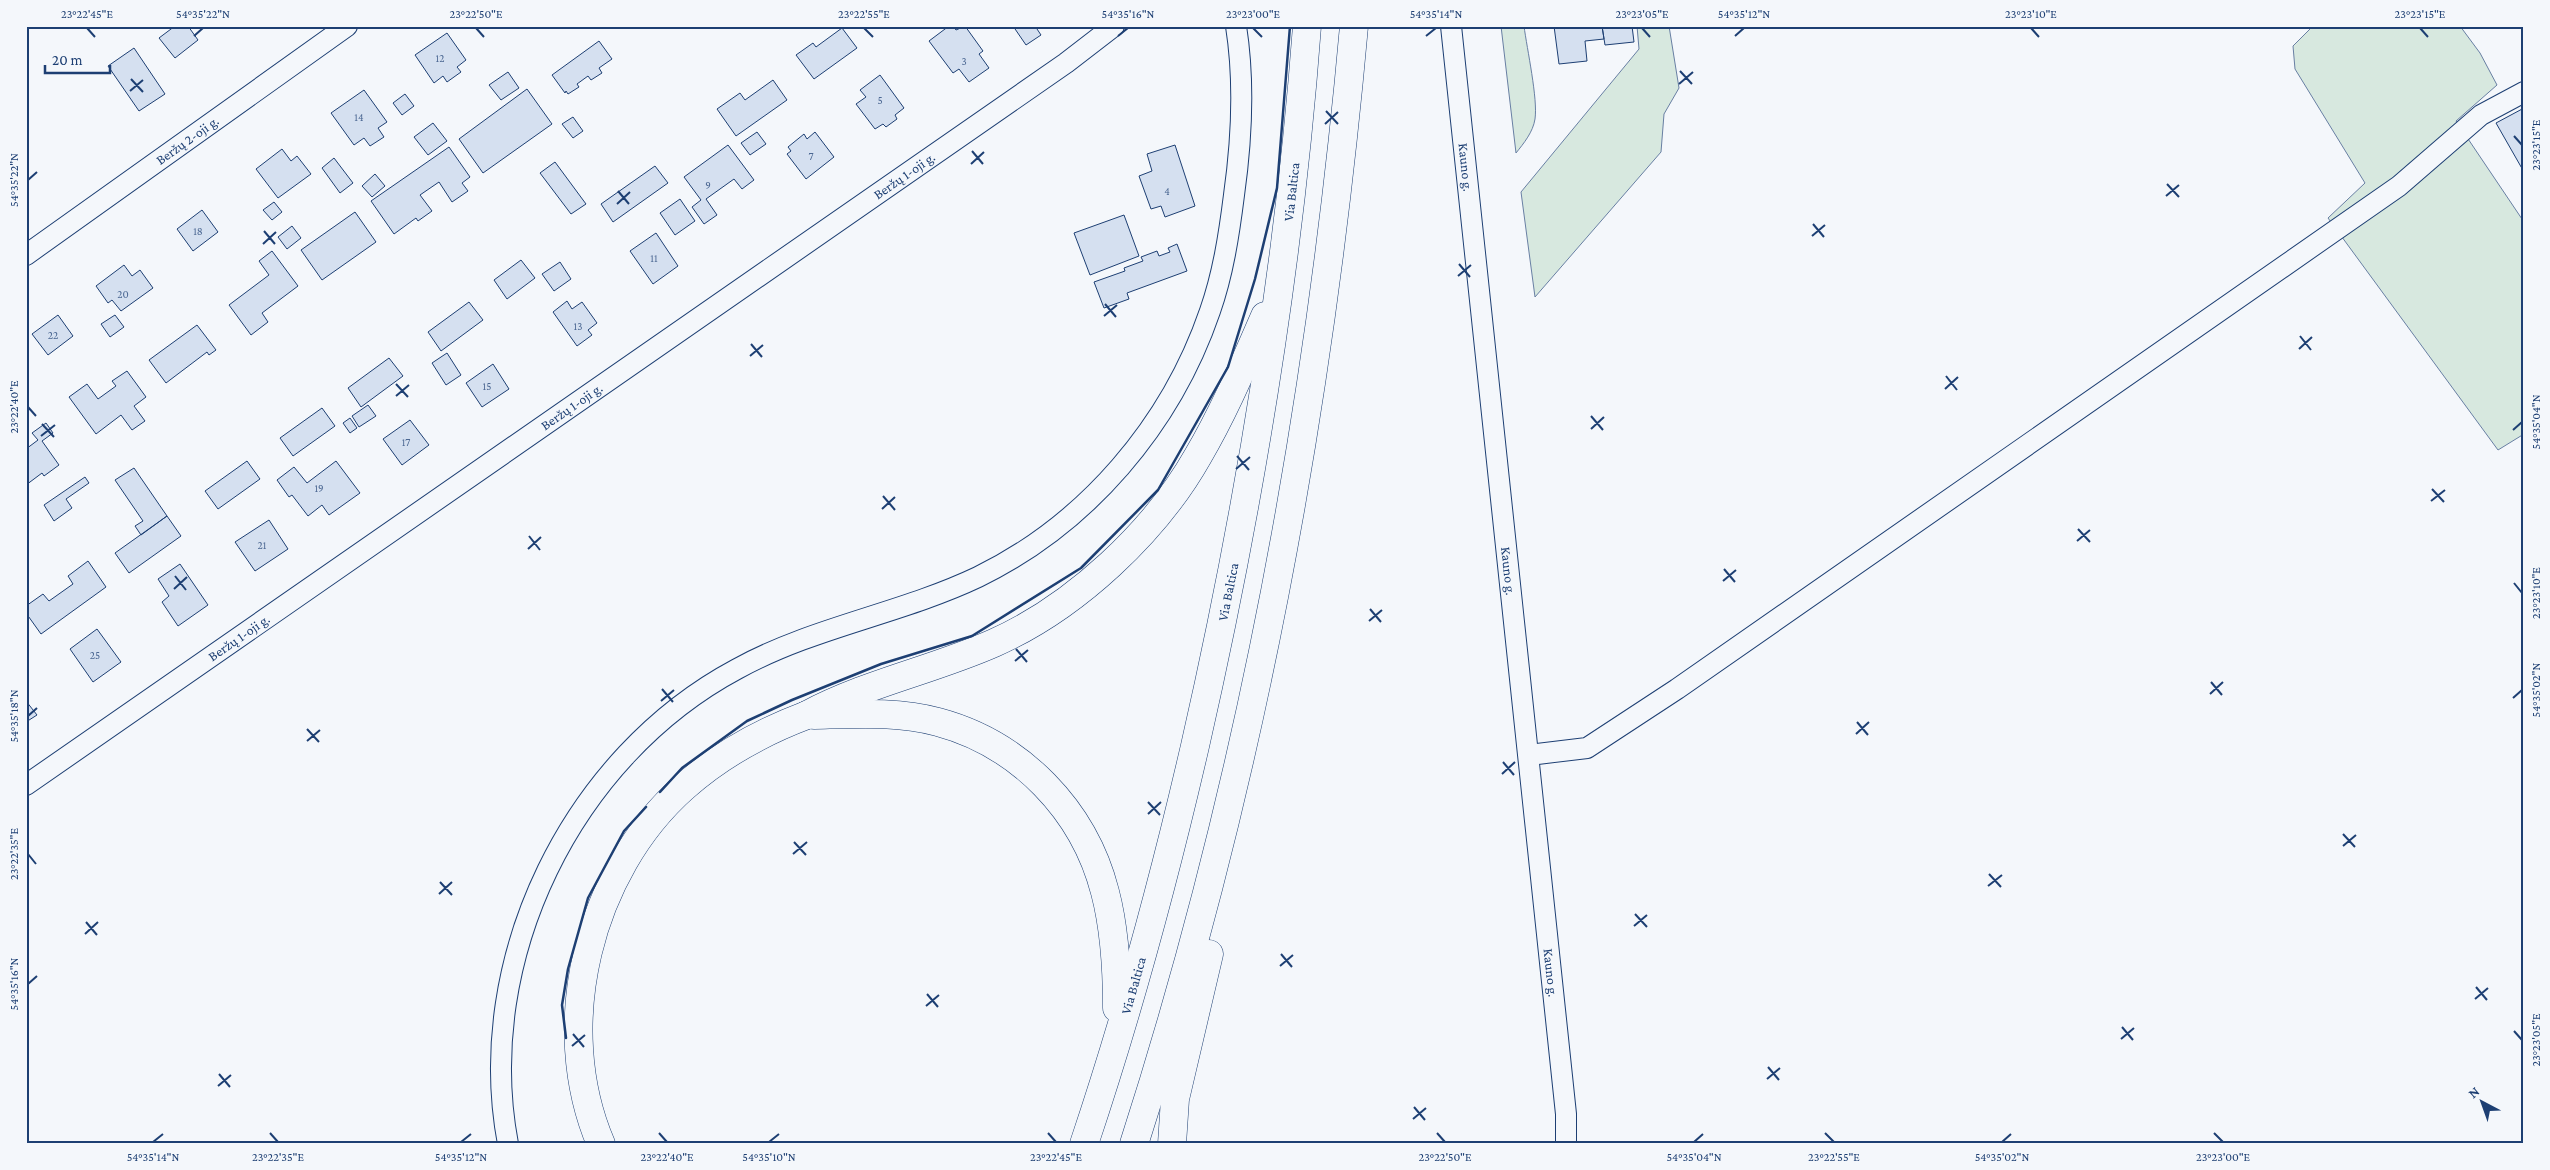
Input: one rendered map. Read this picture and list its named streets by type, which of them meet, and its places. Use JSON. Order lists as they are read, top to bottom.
{
  "streets": {
    "main road": ["Via Baltica"],
    "street": ["Beržų 2-oji g.", "Kauno g.", "Beržų 1-oji g."]
  },
  "house_numbers": [
    "12",
    "3",
    "5",
    "14",
    "7",
    "9",
    "4",
    "18",
    "11",
    "20",
    "13",
    "22",
    "15",
    "17",
    "19",
    "21",
    "25"
  ],
  "scale_bar": "20 m",
  "north": "top left",
  "coordinates": [
    "23°22'45\"E",
    "54°35'22\"N",
    "23°22'50\"E",
    "23°22'55\"E",
    "54°35'16\"N",
    "23°23'00\"E",
    "54°35'14\"N",
    "23°23'05\"E",
    "54°35'12\"N",
    "23°23'10\"E",
    "23°23'15\"E",
    "23°22'40\"E",
    "54°35'04\"N",
    "54°35'02\"N",
    "54°35'18\"N",
    "23°22'35\"E",
    "54°35'10\"N"
  ]
}
